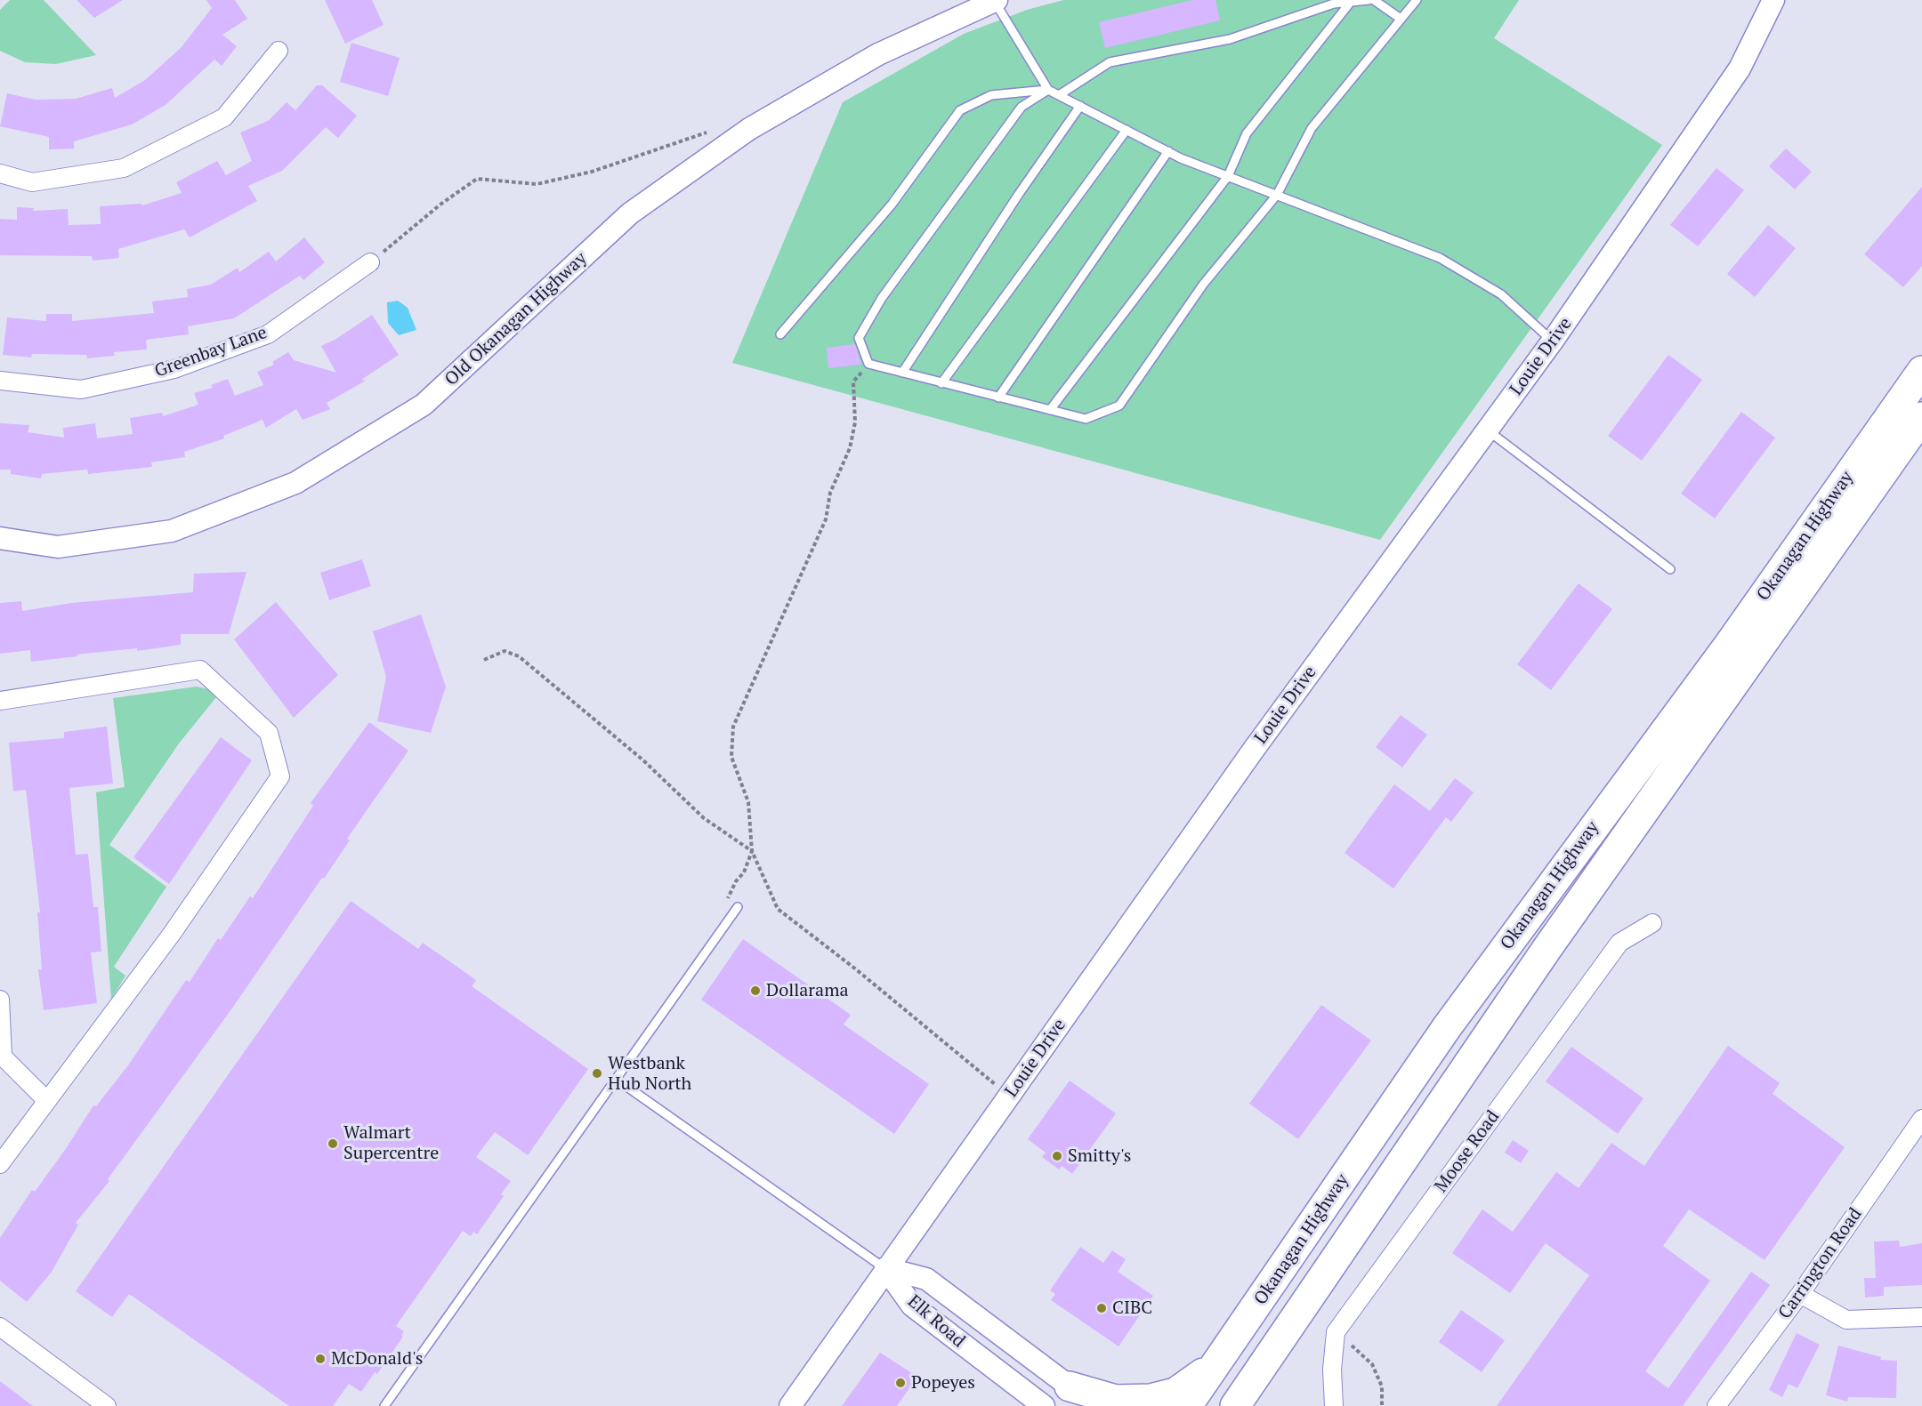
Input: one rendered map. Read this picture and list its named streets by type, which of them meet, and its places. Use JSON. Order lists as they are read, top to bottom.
{
  "streets": {
    "highway": ["Okanagan Highway"],
    "street": [
      "Old Okanagan Highway",
      "Greenbay Lane",
      "Louie Drive",
      "Moose Road",
      "Carrington Road",
      "Elk Road"
    ]
  },
  "crossings": [
    ["Louie Drive", "Elk Road"]
  ],
  "places": [
    "Dollarama",
    "Westbank Hub North",
    "Walmart Supercentre",
    "Smitty's",
    "CIBC",
    "McDonald's",
    "Popeyes"
  ]
}
